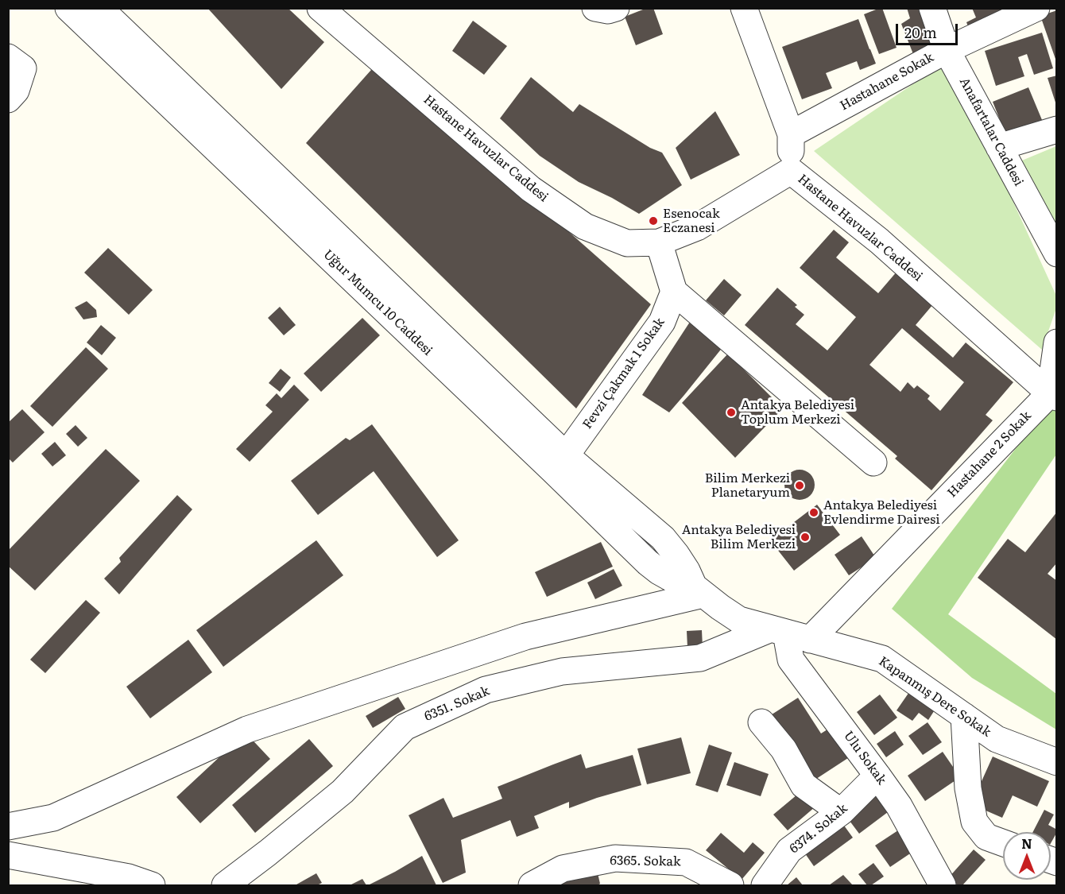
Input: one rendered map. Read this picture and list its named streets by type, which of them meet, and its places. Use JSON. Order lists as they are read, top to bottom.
{
  "streets": {
    "street": [
      "Hastahane Sokak",
      "Anafartalar Caddesi",
      "Hastane Havuzlar Caddesi",
      "Uğur Mumcu 10 Caddesi",
      "Fevzi Çakmak 1 Sokak",
      "Hastahane 2 Sokak",
      "Kapanmış Dere Sokak",
      "6351. Sokak",
      "Ulu Sokak",
      "6374. Sokak",
      "6365. Sokak"
    ]
  },
  "crossings": [
    ["Hastahane Sokak", "Anafartalar Caddesi"],
    ["Hastane Havuzlar Caddesi", "Hastahane 2 Sokak"],
    ["Uğur Mumcu 10 Caddesi", "Fevzi Çakmak 1 Sokak"],
    ["Uğur Mumcu 10 Caddesi", "Hastahane 2 Sokak"],
    ["Uğur Mumcu 10 Caddesi", "Kapanmış Dere Sokak"],
    ["Uğur Mumcu 10 Caddesi", "6351. Sokak"],
    ["Uğur Mumcu 10 Caddesi", "Ulu Sokak"],
    ["Hastahane 2 Sokak", "Kapanmış Dere Sokak"],
    ["Hastahane 2 Sokak", "6351. Sokak"],
    ["Hastahane 2 Sokak", "Ulu Sokak"],
    ["Kapanmış Dere Sokak", "6351. Sokak"],
    ["Kapanmış Dere Sokak", "Ulu Sokak"],
    ["6351. Sokak", "Ulu Sokak"],
    ["Ulu Sokak", "6374. Sokak"]
  ],
  "places": [
    "Esenocak Eczanesi",
    "Antakya Belediyesi Toplum Merkezi",
    "Bilim Merkezi Planetaryum",
    "Antakya Belediyesi Evlendirme Dairesi",
    "Antakya Belediyesi Bilim Merkezi"
  ],
  "scale_bar": "20 m",
  "north": "top"
}
